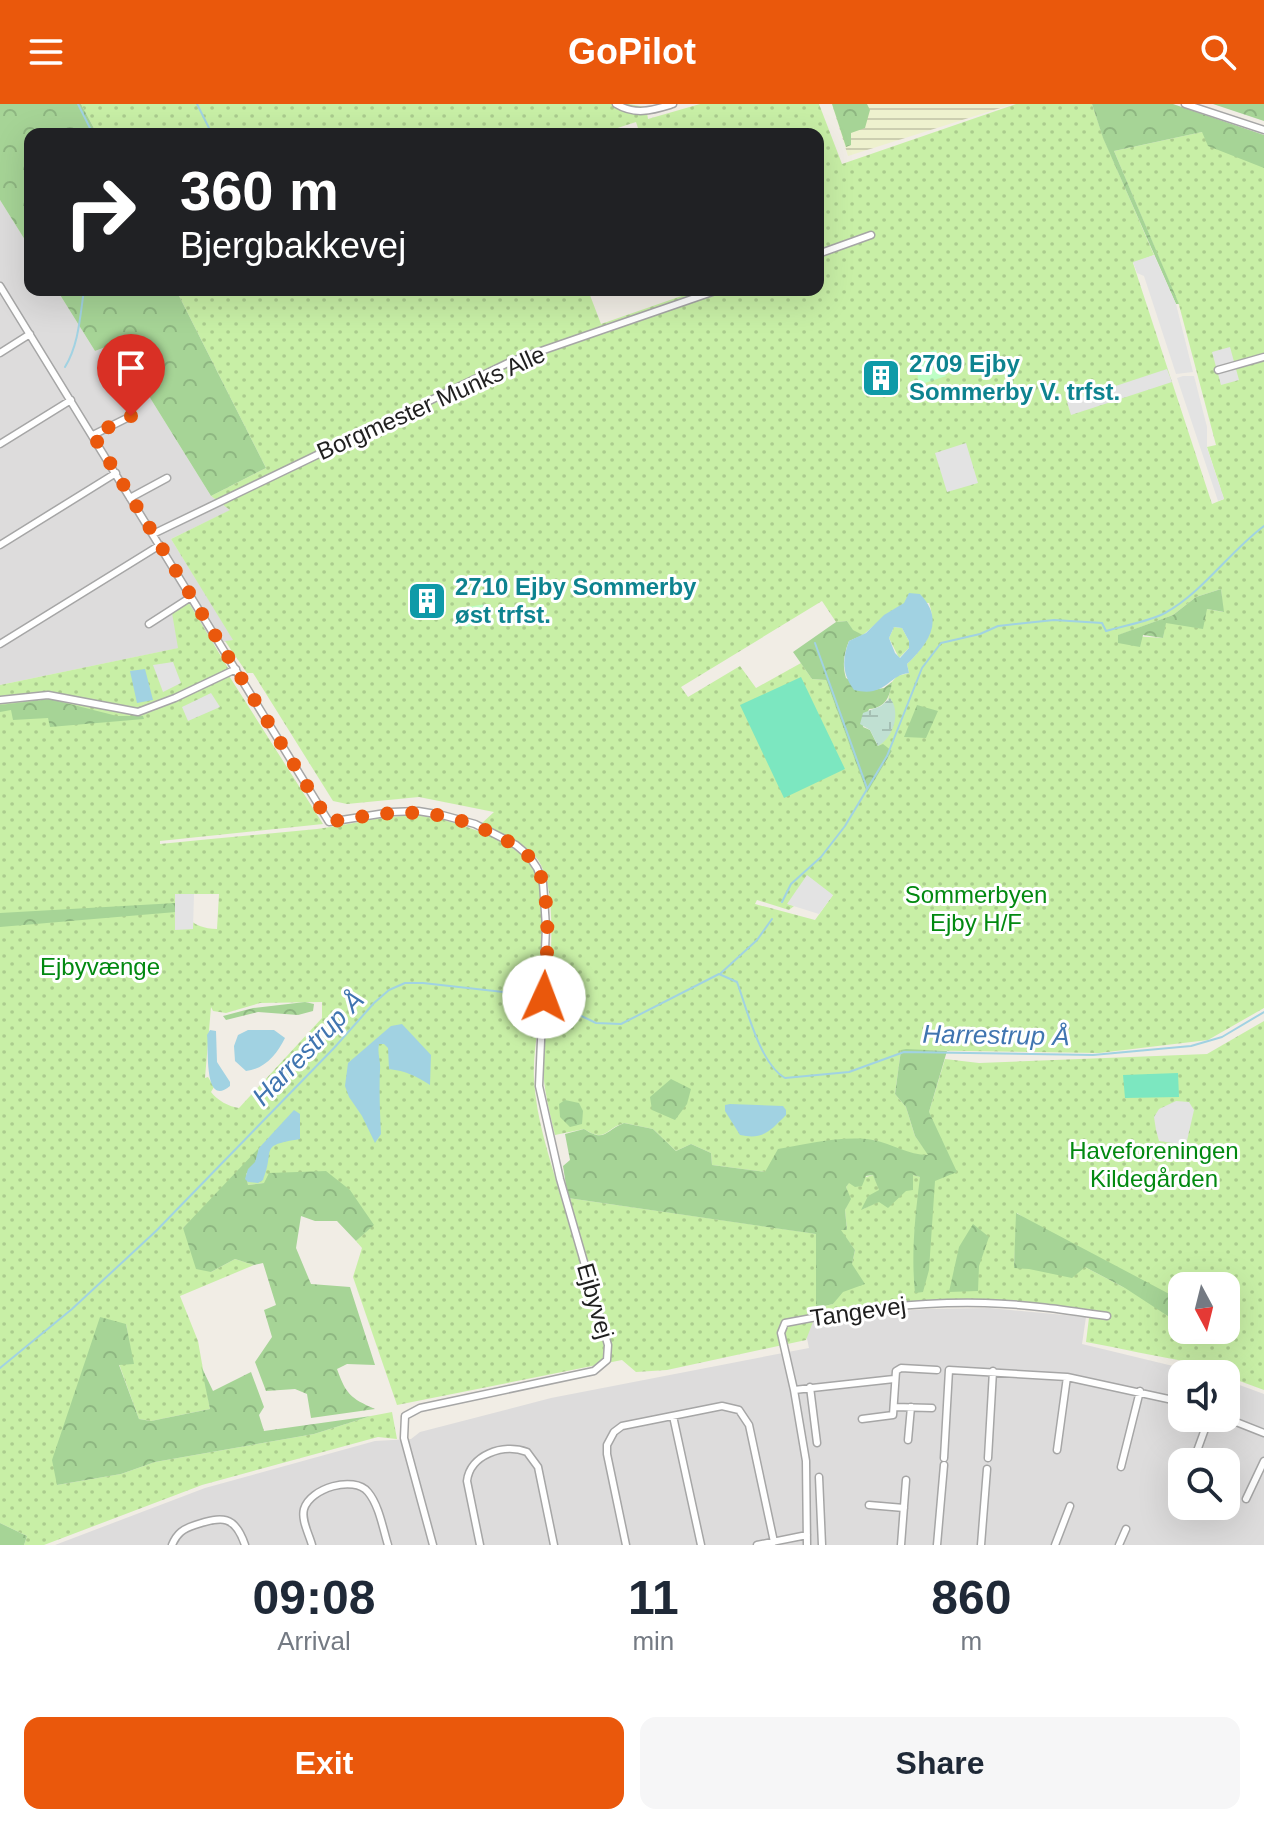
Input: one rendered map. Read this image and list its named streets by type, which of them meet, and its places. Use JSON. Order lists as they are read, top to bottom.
{
  "streets": {
    "street": ["Borgmester Munks Alle", "Ejbyvej", "Tangevej"]
  },
  "water": ["Harrestrup Å"],
  "parks": ["Sommerbyen Ejby H/F", "Ejbyvænge", "Haveforeningen Kildegården"],
  "places": {
    "building": ["2709 Ejby Sommerby V. trfst.", "2710 Ejby Sommerby øst trfst."]
  },
  "north": "bottom",
  "page": {
    "header": "GoPilot",
    "turn": ["360 m", "Bjergbakkevej"],
    "eta": [
      "09:08",
      "Arrival",
      "11",
      "min",
      "860",
      "m"
    ],
    "buttons": ["Exit", "Share"]
  }
}
